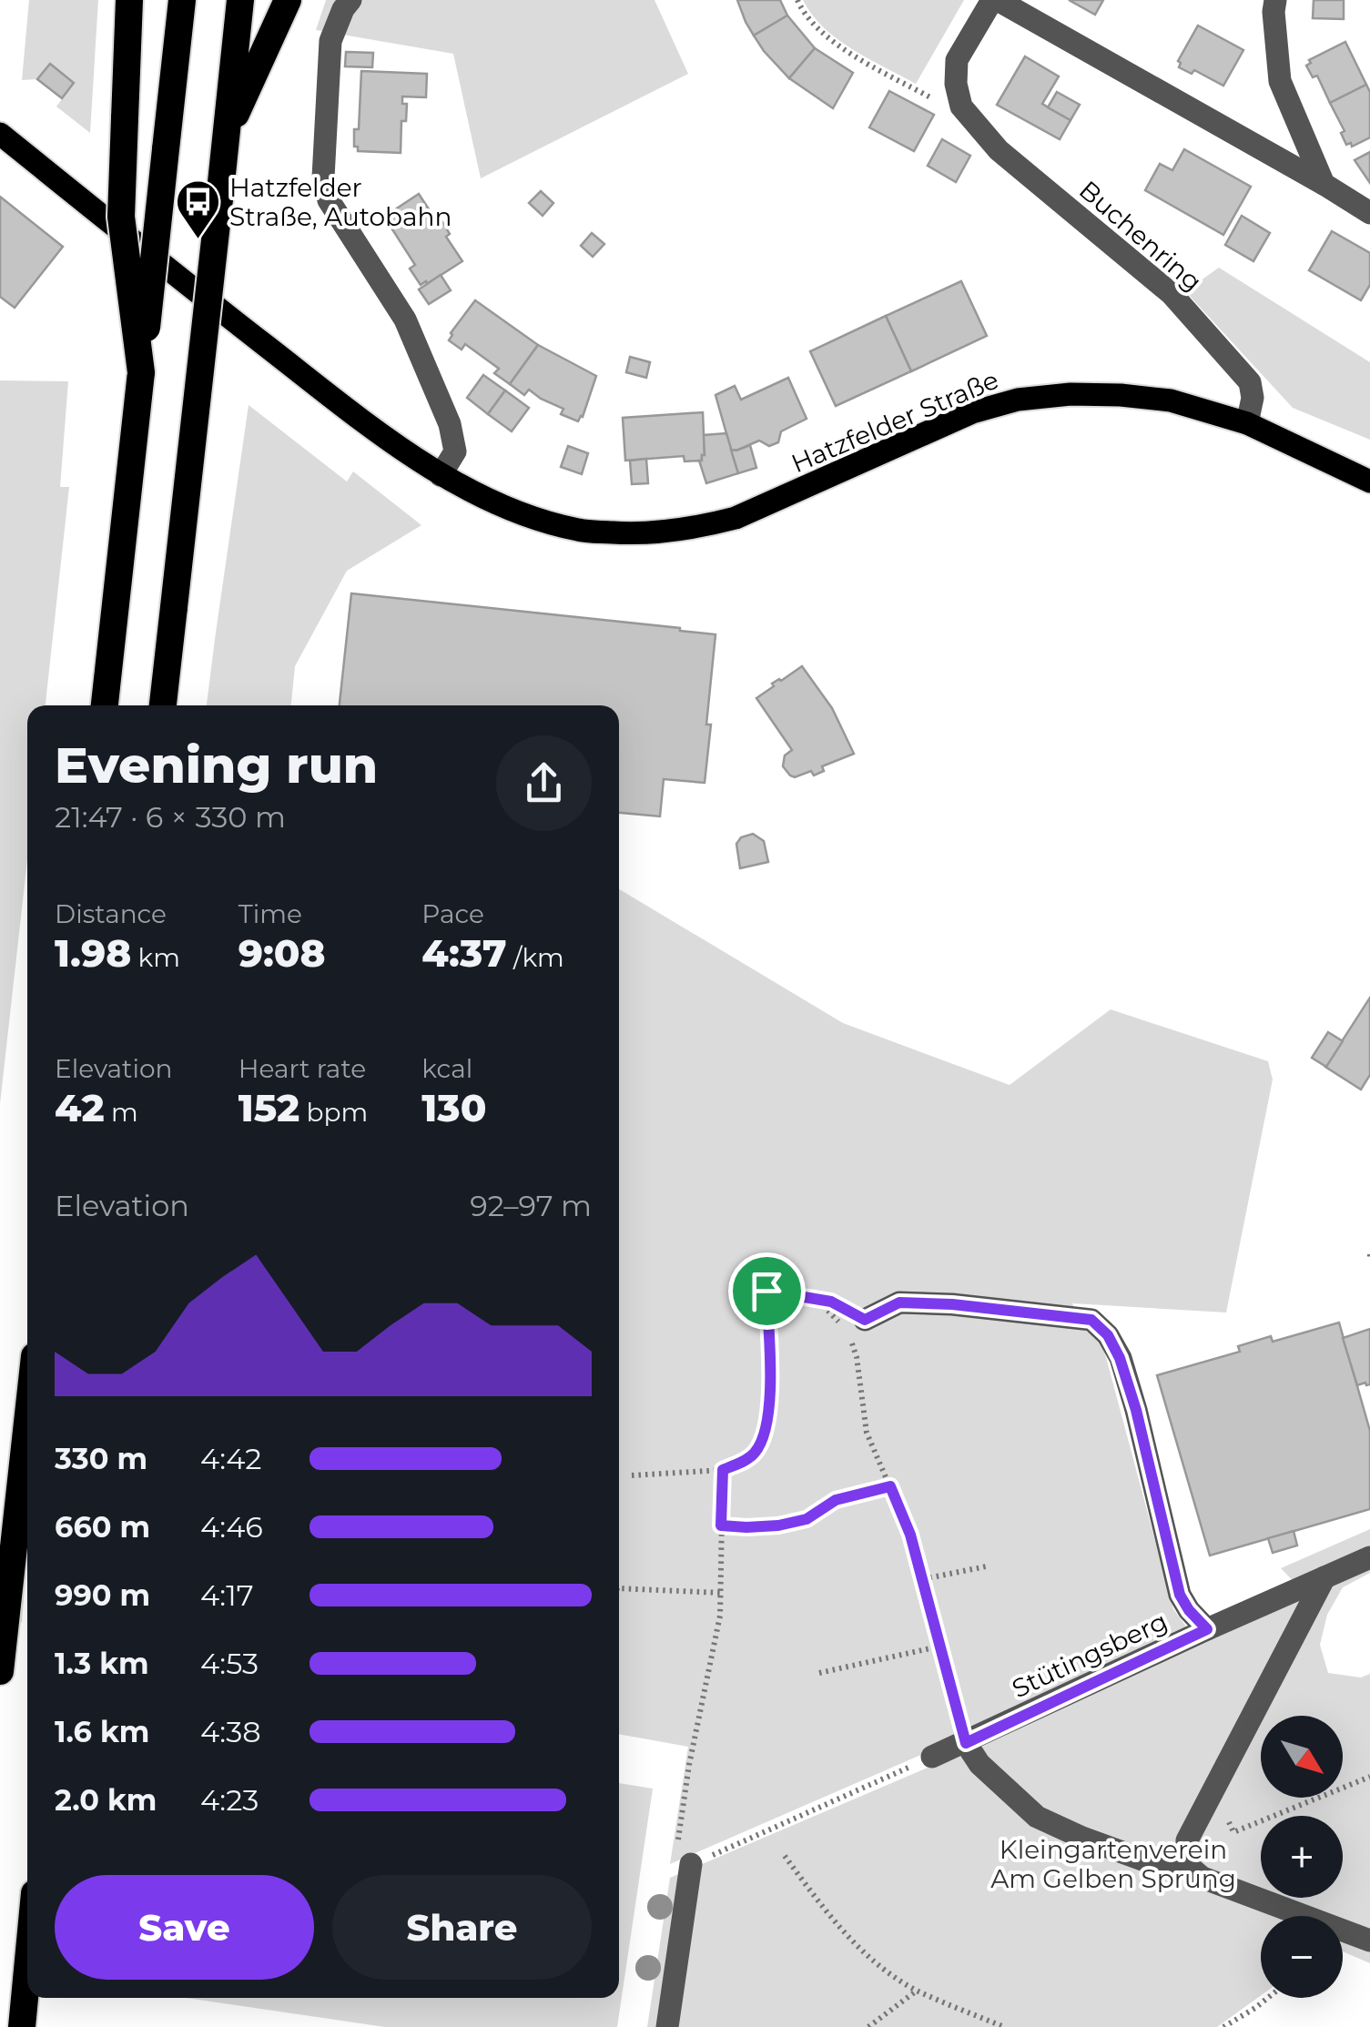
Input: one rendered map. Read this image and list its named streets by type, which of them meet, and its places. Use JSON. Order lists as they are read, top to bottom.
{
  "streets": {
    "main road": ["Hatzfelder Straße"],
    "street": ["Buchenring", "Stütingsberg"]
  },
  "crossings": [
    ["Buchenring", "Hatzfelder Straße"]
  ],
  "parks": ["Kleingartenverein Am Gelben Sprung"],
  "places": {
    "bus stop": ["Hatzfelder Straße, Autobahn"]
  },
  "north": "bottom right",
  "page": {
    "heading": ["Evening run", "21:47 · 6 × 330 m"],
    "stats": [
      ["Distance", "1.98 km"],
      ["Time", "9:08"],
      ["Pace", "4:37 /km"],
      ["Elevation", "42 m"],
      ["Heart rate", "152 bpm"],
      ["kcal", "130"]
    ],
    "chart": ["Elevation", "92–97 m"],
    "list": [
      {
        "name": "330 m",
        "note": "4:42"
      },
      {
        "name": "660 m",
        "note": "4:46"
      },
      {
        "name": "990 m",
        "note": "4:17"
      },
      {
        "name": "1.3 km",
        "note": "4:53"
      },
      {
        "name": "1.6 km",
        "note": "4:38"
      },
      {
        "name": "2.0 km",
        "note": "4:23"
      }
    ],
    "map_buttons": ["+", "−"],
    "buttons": ["Save", "Share"]
  }
}
